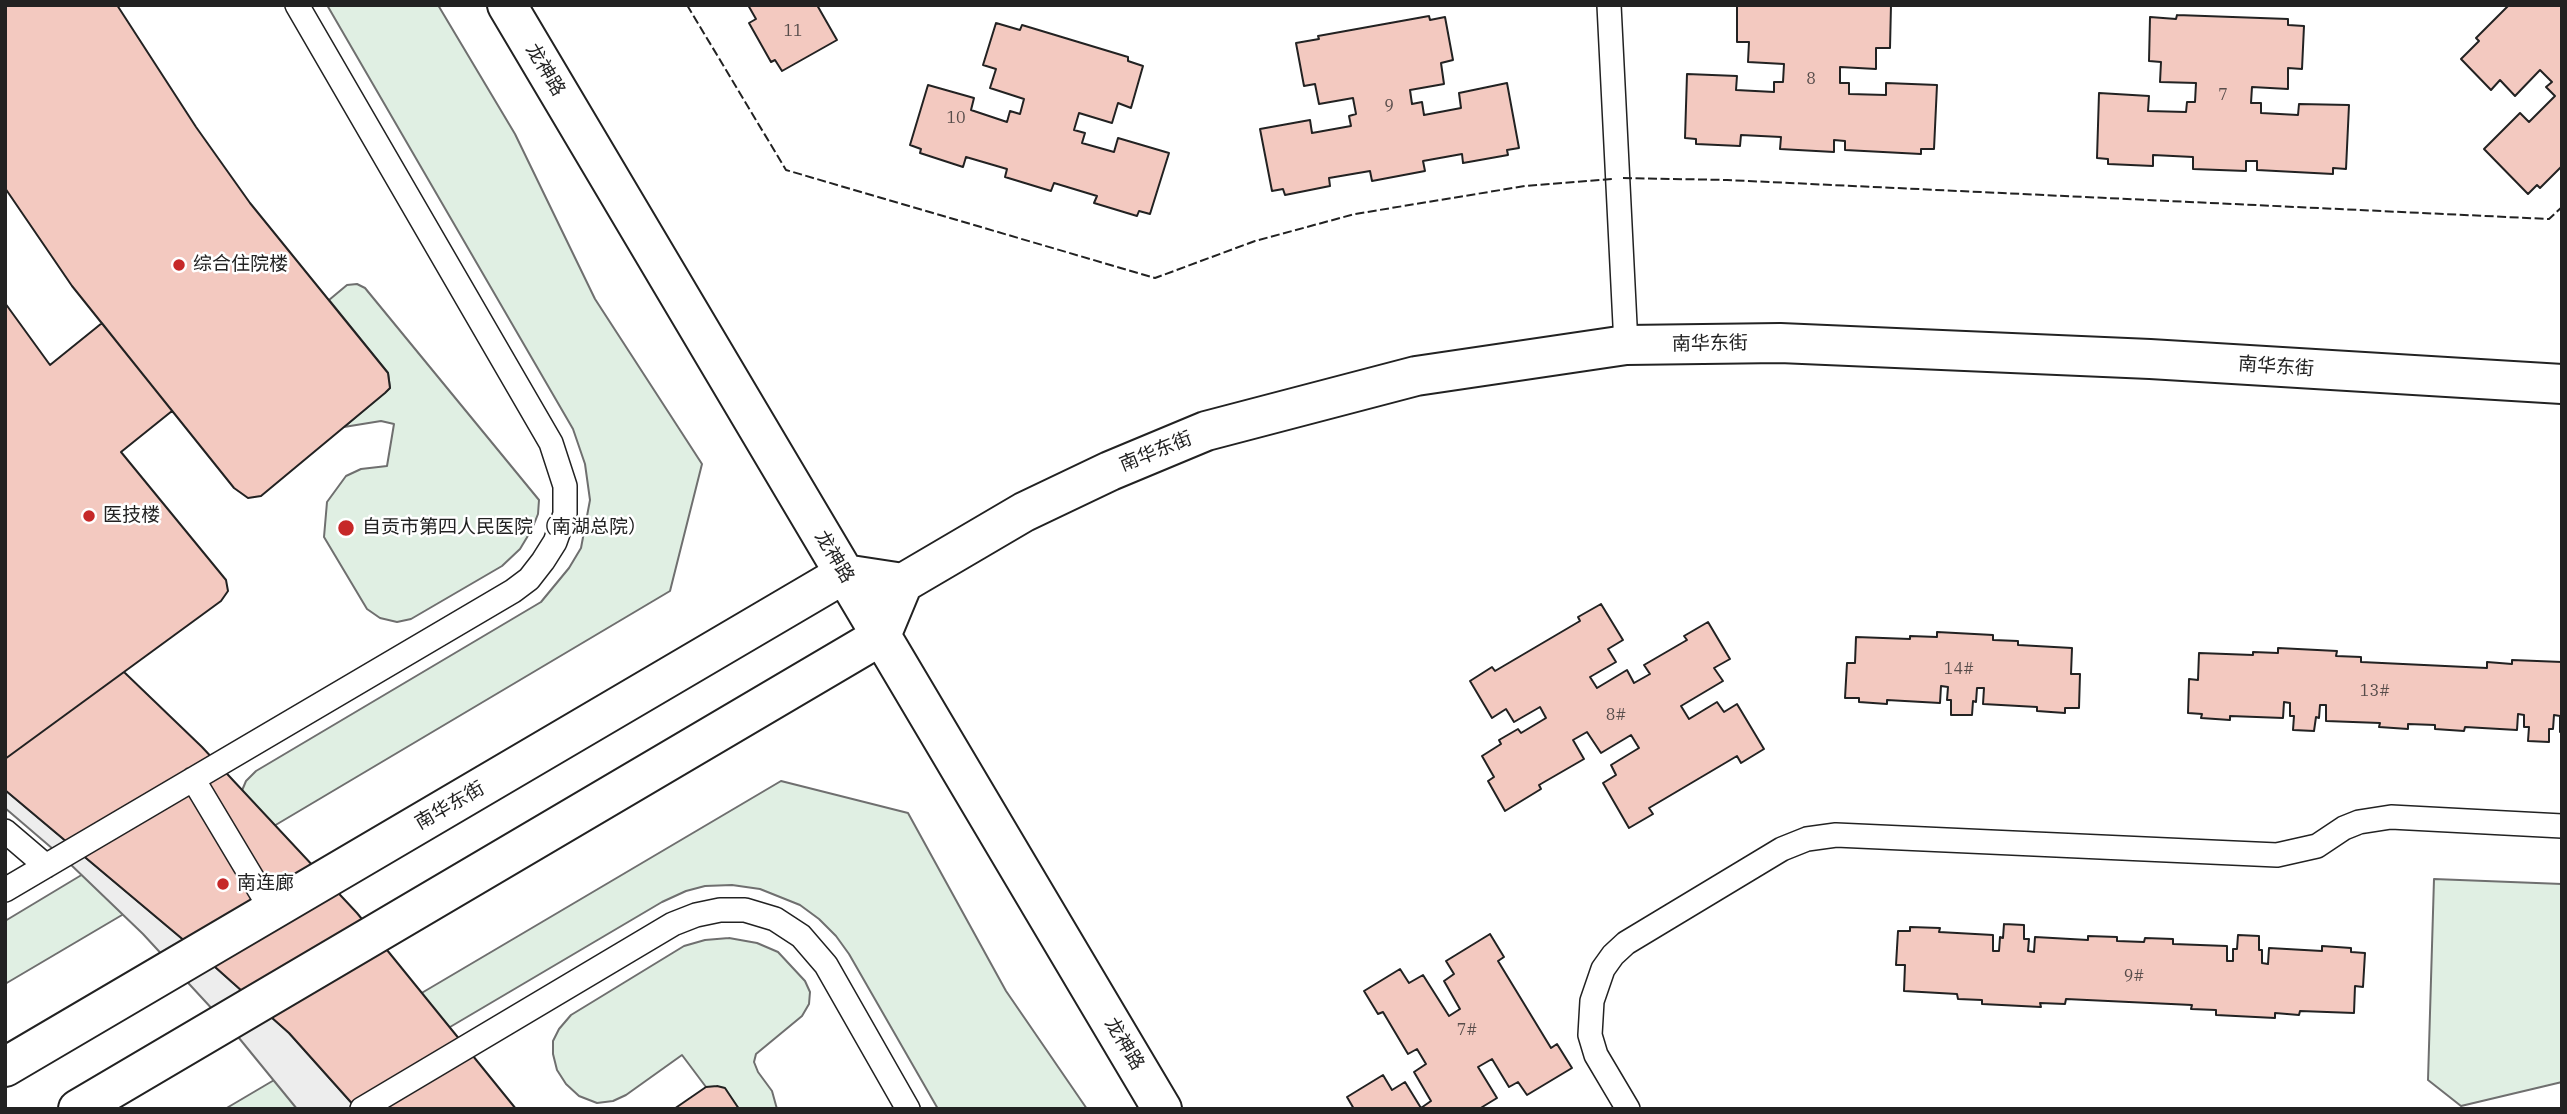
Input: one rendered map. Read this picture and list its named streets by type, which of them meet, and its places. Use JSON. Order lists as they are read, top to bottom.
{
  "streets": {
    "street": ["龙神路", "南华东街"]
  },
  "crossings": [
    ["龙神路", "南华东街"]
  ],
  "places": [
    "综合住院楼",
    "医技楼",
    "自贡市第四人民医院（南湖总院）",
    "南连廊"
  ],
  "house_numbers": [
    "11",
    "8",
    "7",
    "9",
    "10",
    "14#",
    "13#",
    "8#",
    "9#",
    "7#"
  ]
}
